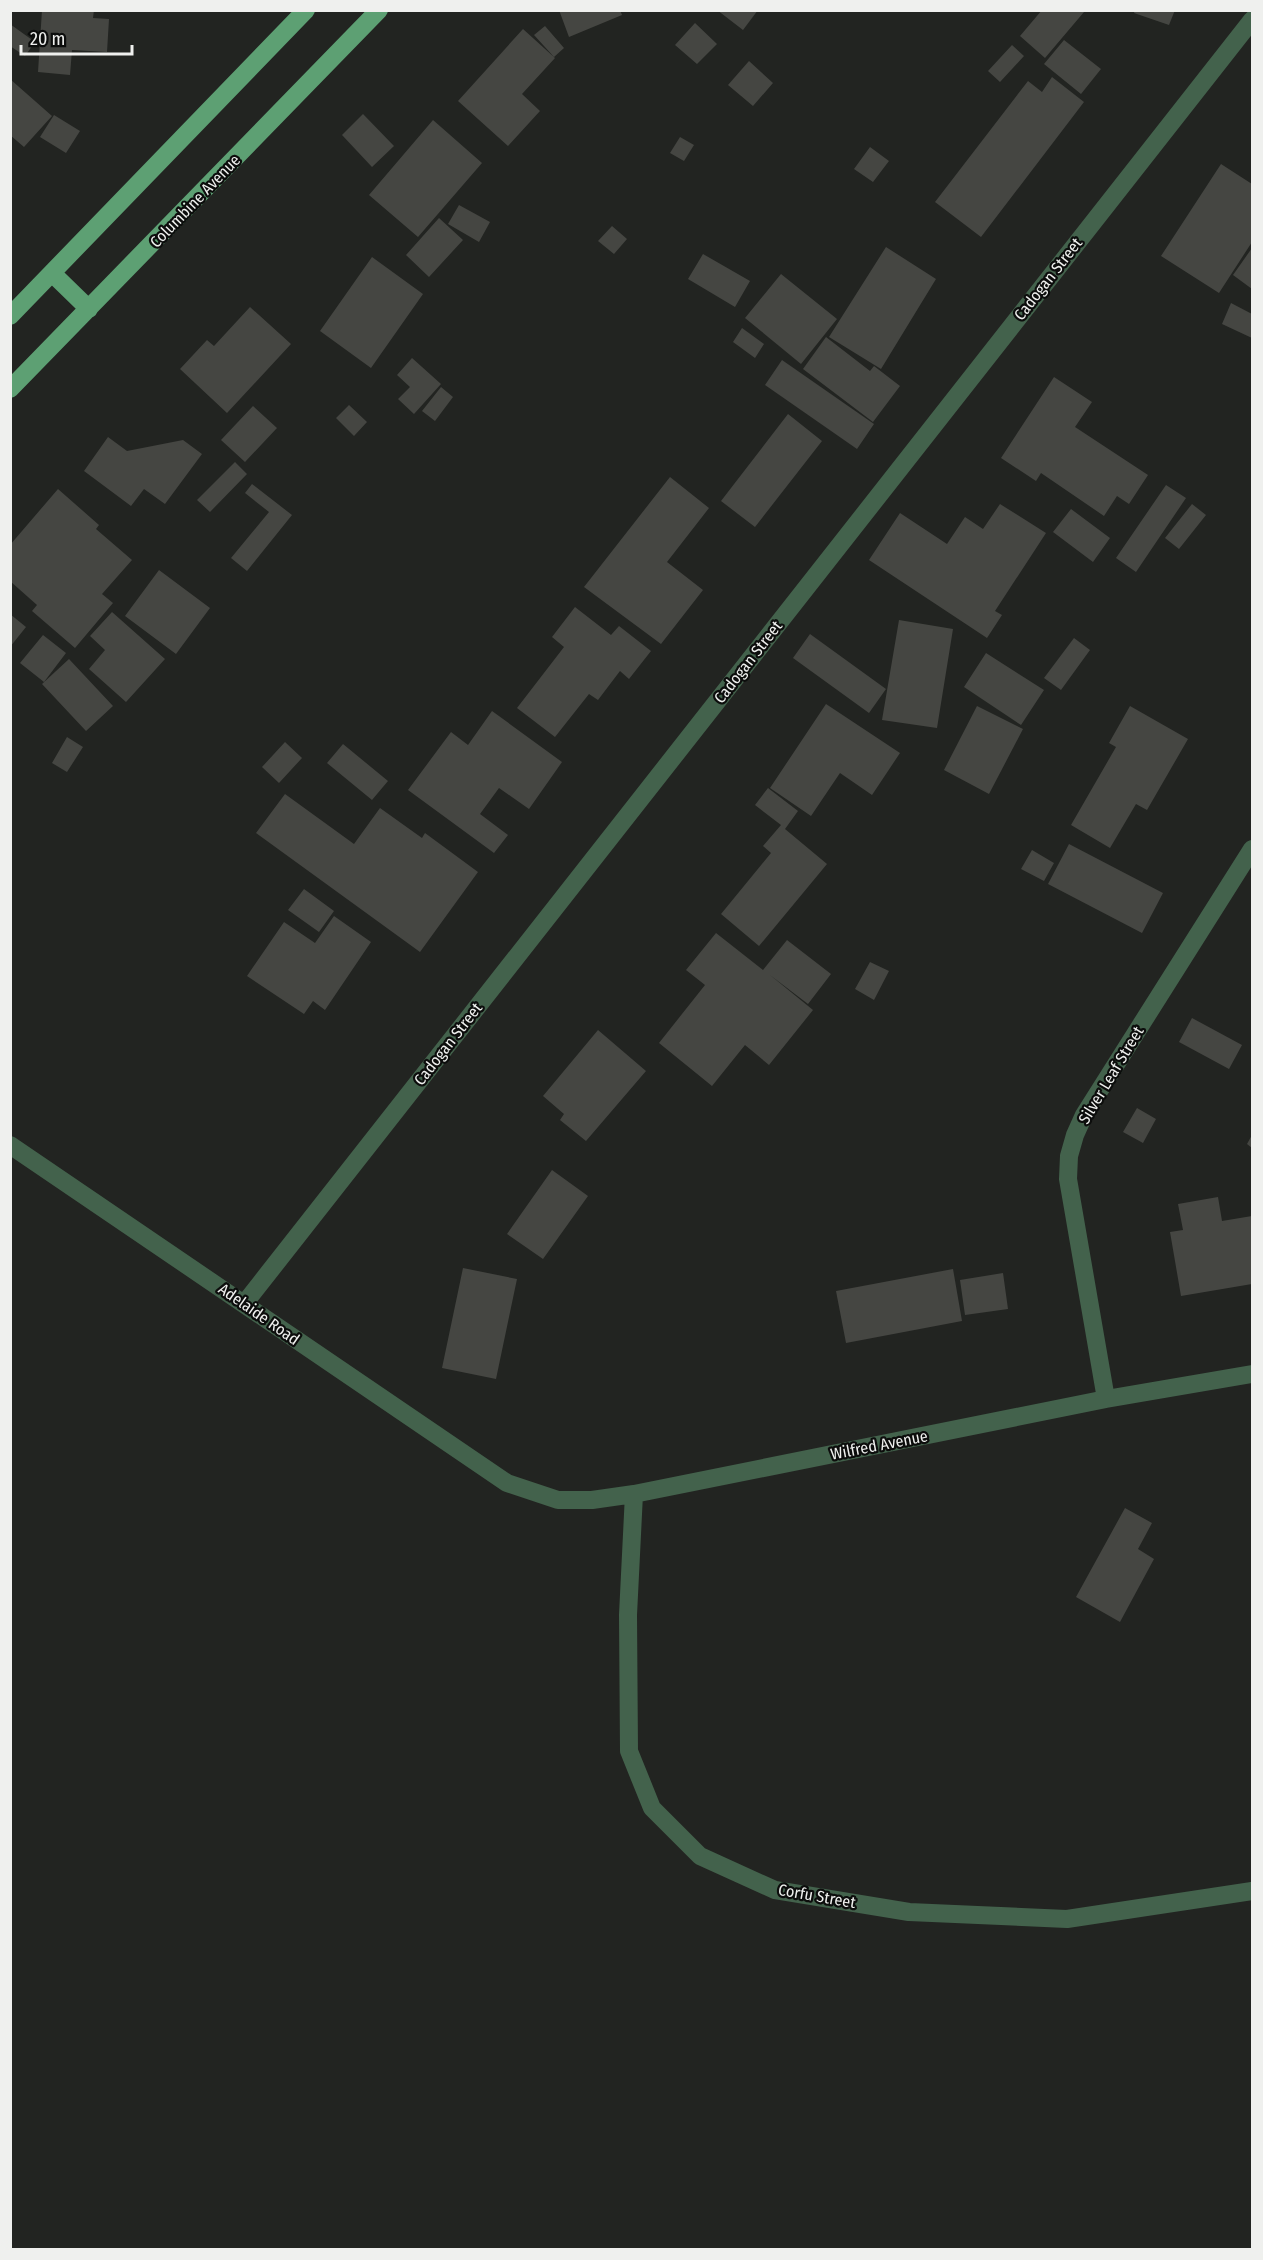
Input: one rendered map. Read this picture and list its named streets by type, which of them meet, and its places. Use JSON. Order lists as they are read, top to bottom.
{
  "streets": {
    "main road": ["Columbine Avenue"],
    "street": [
      "Cadogan Street",
      "Silver Leaf Street",
      "Adelaide Road",
      "Wilfred Avenue",
      "Corfu Street"
    ]
  },
  "crossings": [
    ["Cadogan Street", "Adelaide Road"],
    ["Silver Leaf Street", "Wilfred Avenue"],
    ["Adelaide Road", "Wilfred Avenue"],
    ["Wilfred Avenue", "Corfu Street"]
  ],
  "scale_bar": "20 m"
}
